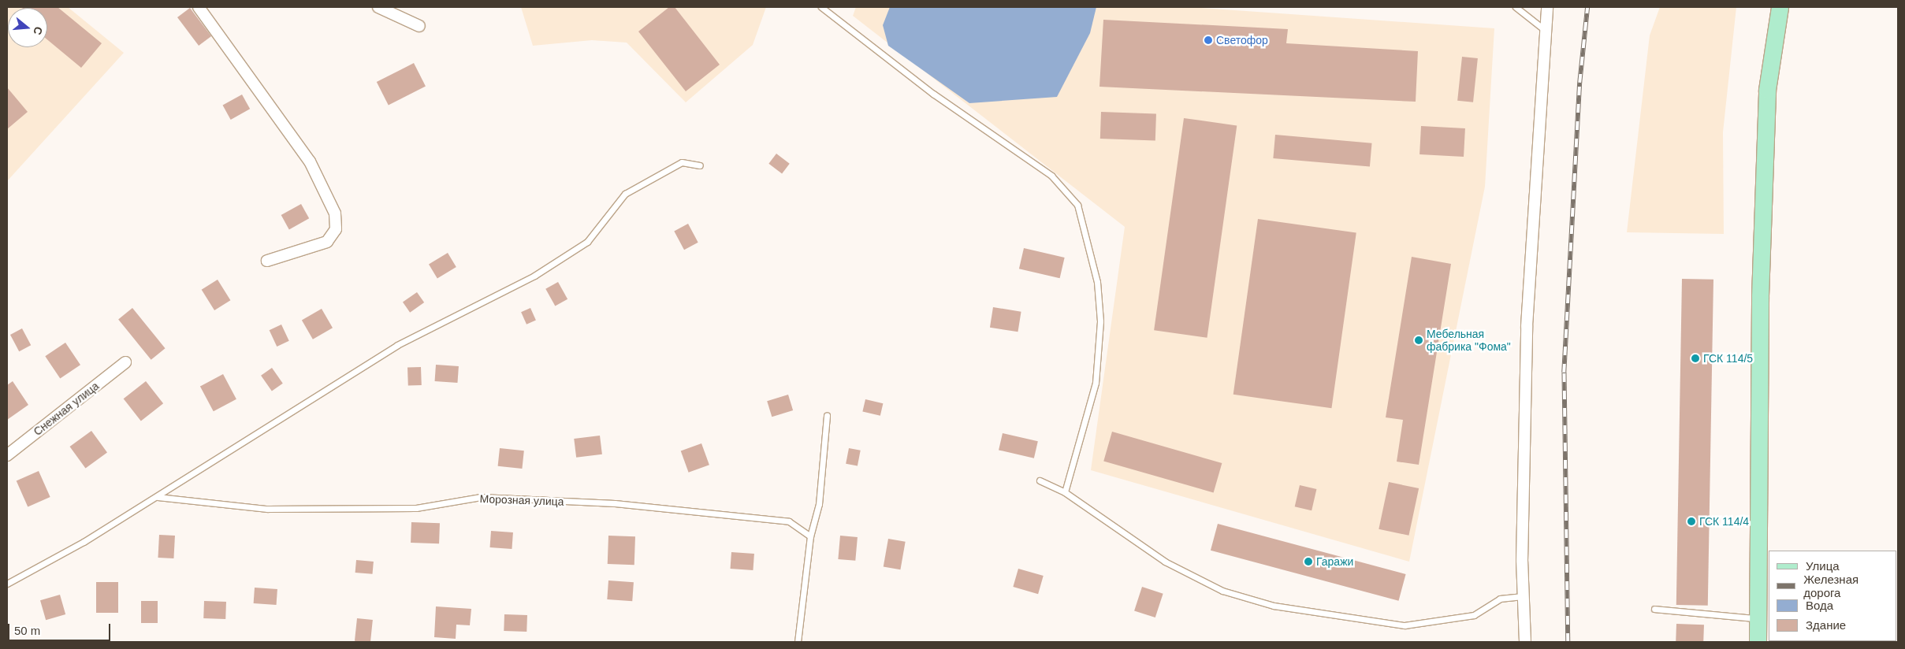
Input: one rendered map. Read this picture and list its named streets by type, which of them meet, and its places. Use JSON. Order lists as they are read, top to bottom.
{
  "streets": {
    "street": ["Снежная улица"],
    "lane": ["Морозная улица"]
  },
  "places": [
    "Светофор",
    "Мебельная фабрика \"Фома\"",
    "ГСК 114/5",
    "ГСК 114/4",
    "Гаражи"
  ],
  "legend": [
    "Улица",
    "Железная дорога",
    "Вода",
    "Здание"
  ],
  "scale_bar": "50 m",
  "north": "right"
}
